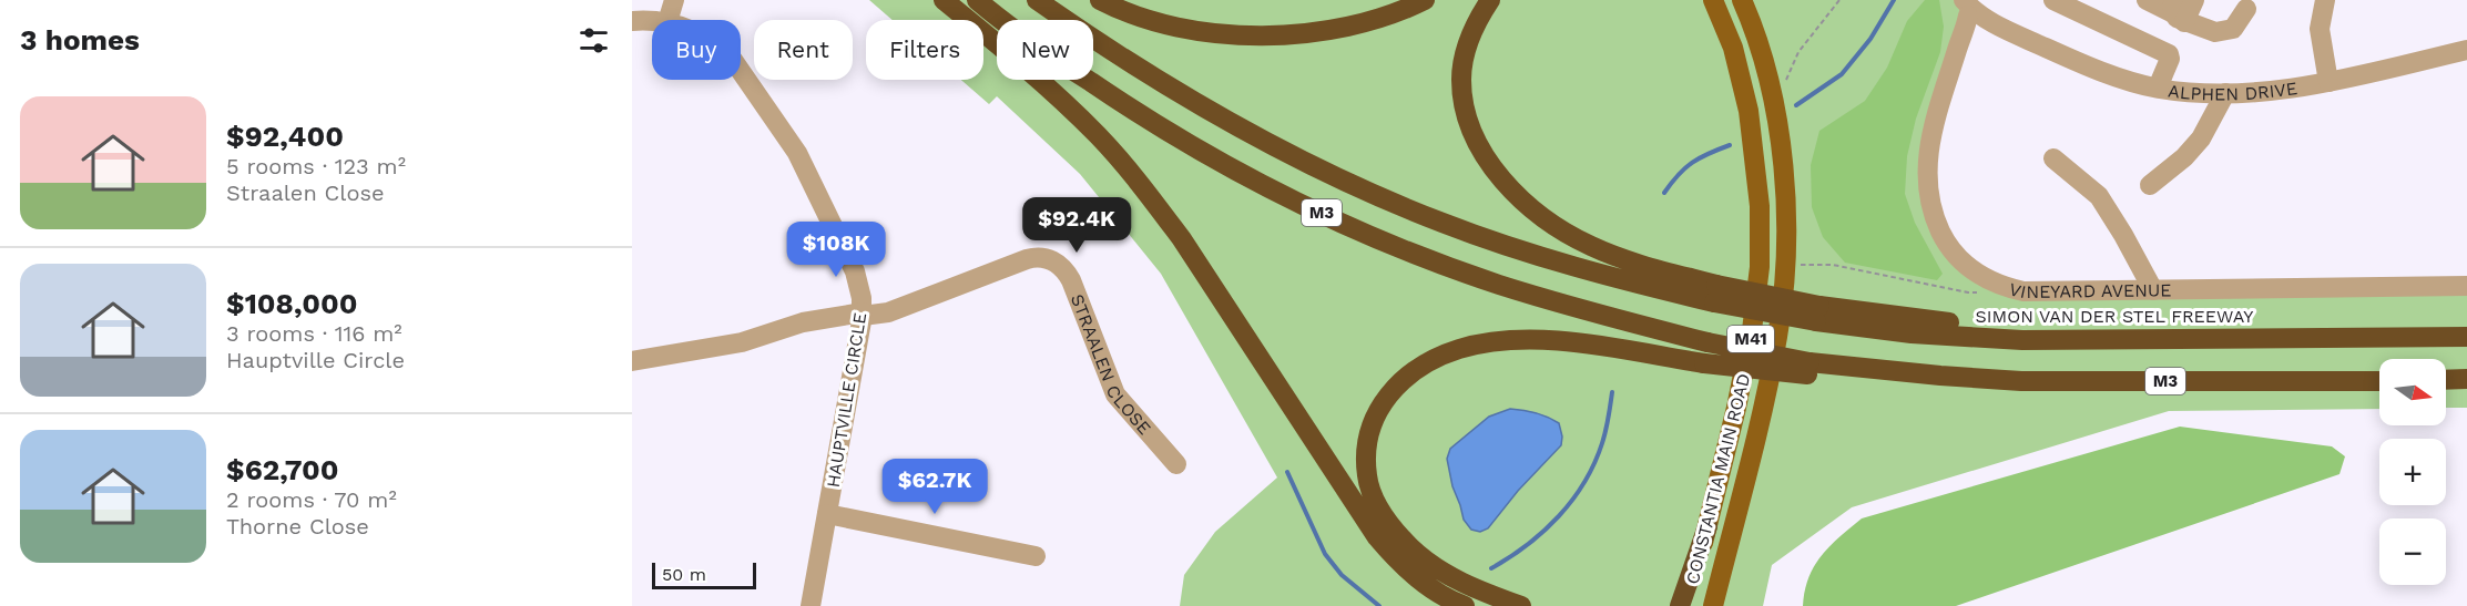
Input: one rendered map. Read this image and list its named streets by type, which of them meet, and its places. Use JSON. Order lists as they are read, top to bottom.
{
  "streets": {
    "highway": ["M3", "SIMON VAN DER STEL FREEWAY"],
    "main road": ["M41", "CONSTANTIA MAIN ROAD"],
    "street": [
      "ALPHEN DRIVE",
      "VINEYARD AVENUE",
      "STRAALEN CLOSE",
      "HAUPTVILLE CIRCLE"
    ]
  },
  "crossings": [
    ["ALPHEN DRIVE", "VINEYARD AVENUE"],
    ["M3", "SIMON VAN DER STEL FREEWAY"],
    ["STRAALEN CLOSE", "HAUPTVILLE CIRCLE"]
  ],
  "scale_bar": "50 m",
  "north": "right",
  "page": {
    "heading": "3 homes",
    "chip": [
      "Buy",
      "Rent",
      "Filters",
      "New"
    ],
    "list": [
      {
        "name": "$92,400",
        "note": "5 rooms · 123 m² · Straalen Close"
      },
      {
        "name": "$108,000",
        "note": "3 rooms · 116 m² · Hauptville Circle"
      },
      {
        "name": "$62,700",
        "note": "2 rooms · 70 m² · Thorne Close"
      }
    ],
    "price": ["$92.4K", "$108K", "$62.7K"],
    "map_buttons": ["+", "−"],
    "scale": "50 m"
  }
}
